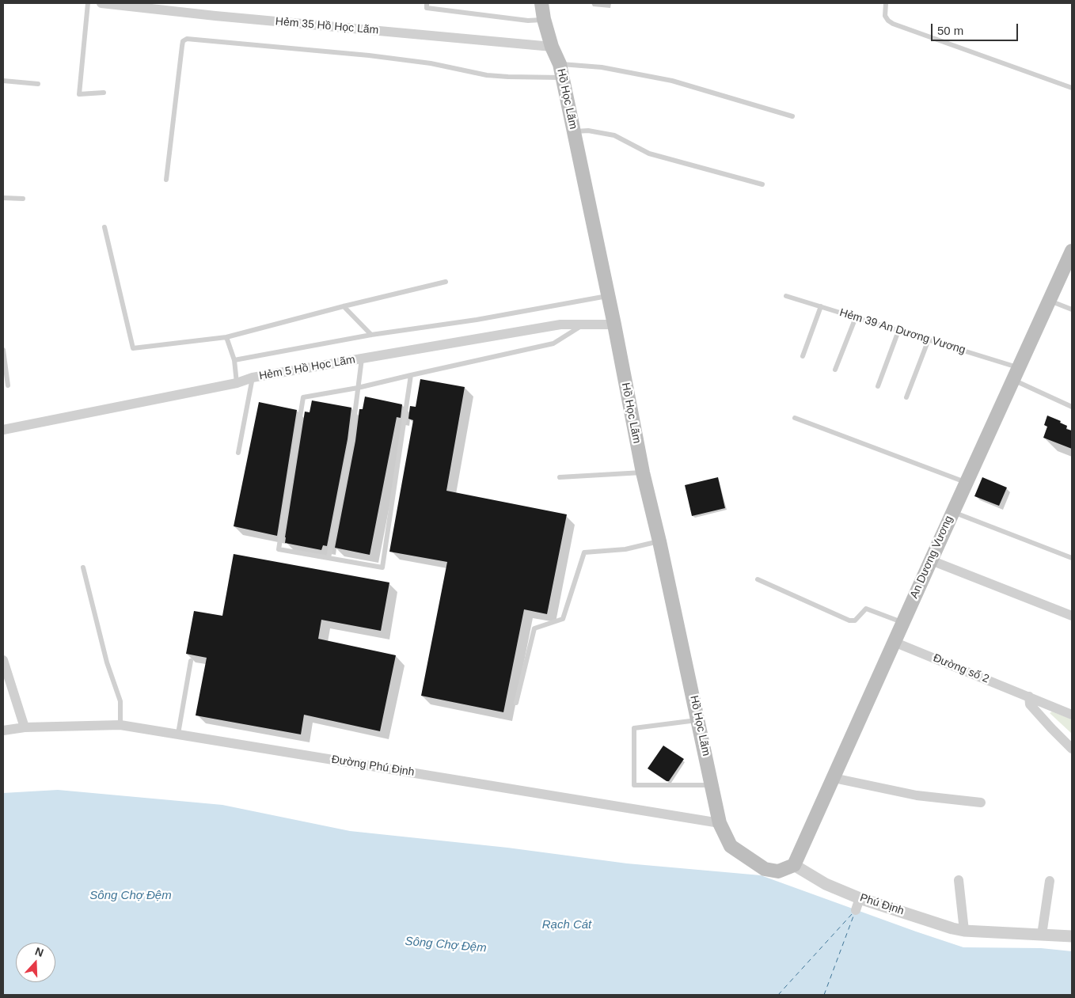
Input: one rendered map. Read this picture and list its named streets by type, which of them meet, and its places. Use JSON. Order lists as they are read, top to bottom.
{
  "streets": {
    "main road": ["Hồ Học Lãm", "An Dương Vương"],
    "street": [
      "Hẻm 35 Hồ Học Lãm",
      "Hẻm 5 Hồ Học Lãm",
      "Đường số 2",
      "Đường Phú Định",
      "Phú Định"
    ],
    "lane": ["Hẻm 39 An Dương Vương"]
  },
  "crossings": [
    ["Hẻm 35 Hồ Học Lãm", "Hồ Học Lãm"],
    ["Hồ Học Lãm", "Hẻm 5 Hồ Học Lãm"],
    ["Hồ Học Lãm", "Đường Phú Định"],
    ["Hẻm 39 An Dương Vương", "An Dương Vương"],
    ["An Dương Vương", "Đường số 2"],
    ["An Dương Vương", "Phú Định"]
  ],
  "water": ["Sông Chợ Đệm", "Rạch Cát"],
  "scale_bar": "50 m",
  "north": "top"
}
